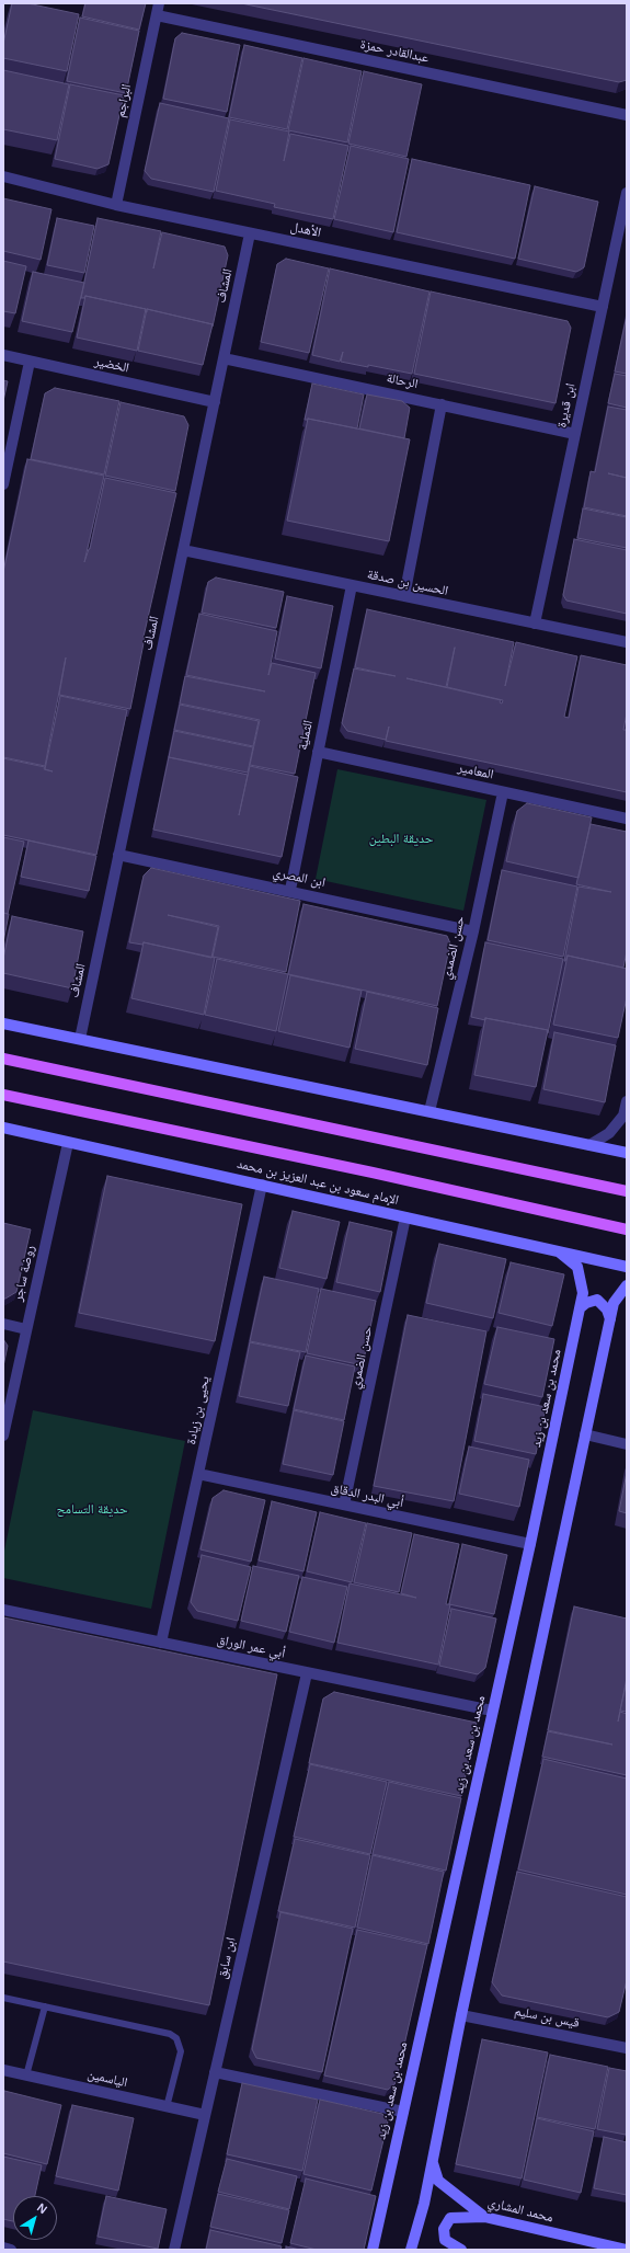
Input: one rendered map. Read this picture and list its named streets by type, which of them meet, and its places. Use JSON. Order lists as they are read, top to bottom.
{
  "streets": {
    "main road": ["الإمام سعود بن عبد العزيز بن محمد"],
    "street": [
      "عبدالقادر حمزة",
      "البراجم",
      "الأهدل",
      "المشاف",
      "الخضير",
      "الرحالة",
      "ابن قديرة",
      "الحسين بن صدقة",
      "الثملية",
      "المعامير",
      "ابن المصري",
      "حسن الضمدي",
      "روضة ساجر",
      "حسن الضمري",
      "محمد بن سعد بن زيد",
      "يحيى بن زيادة",
      "أبي البدر الدقاق",
      "أبي عمر الوراق",
      "ابن سابق",
      "قيس بن سليم",
      "الياسمين",
      "محمد المشاري"
    ]
  },
  "crossings": [
    ["عبدالقادر حمزة", "البراجم"],
    ["البراجم", "الأهدل"],
    ["الأهدل", "المشاف"],
    ["الأهدل", "ابن قديرة"],
    ["المشاف", "الخضير"],
    ["المشاف", "الرحالة"],
    ["المشاف", "الحسين بن صدقة"],
    ["المشاف", "ابن المصري"],
    ["الرحالة", "ابن قديرة"],
    ["ابن قديرة", "الحسين بن صدقة"],
    ["الحسين بن صدقة", "الثملية"],
    ["الثملية", "المعامير"],
    ["الثملية", "ابن المصري"],
    ["المعامير", "حسن الضمدي"],
    ["ابن المصري", "حسن الضمدي"],
    ["الإمام سعود بن عبد العزيز بن محمد", "روضة ساجر"],
    ["الإمام سعود بن عبد العزيز بن محمد", "حسن الضمري"],
    ["الإمام سعود بن عبد العزيز بن محمد", "محمد بن سعد بن زيد"],
    ["الإمام سعود بن عبد العزيز بن محمد", "يحيى بن زيادة"],
    ["حسن الضمري", "أبي البدر الدقاق"],
    ["محمد بن سعد بن زيد", "أبي البدر الدقاق"],
    ["محمد بن سعد بن زيد", "أبي عمر الوراق"],
    ["يحيى بن زيادة", "أبي البدر الدقاق"],
    ["يحيى بن زيادة", "أبي عمر الوراق"],
    ["أبي عمر الوراق", "ابن سابق"],
    ["ابن سابق", "الياسمين"]
  ],
  "parks": ["حديقة البطين", "حديقة التسامح"],
  "north": "top right"
}
